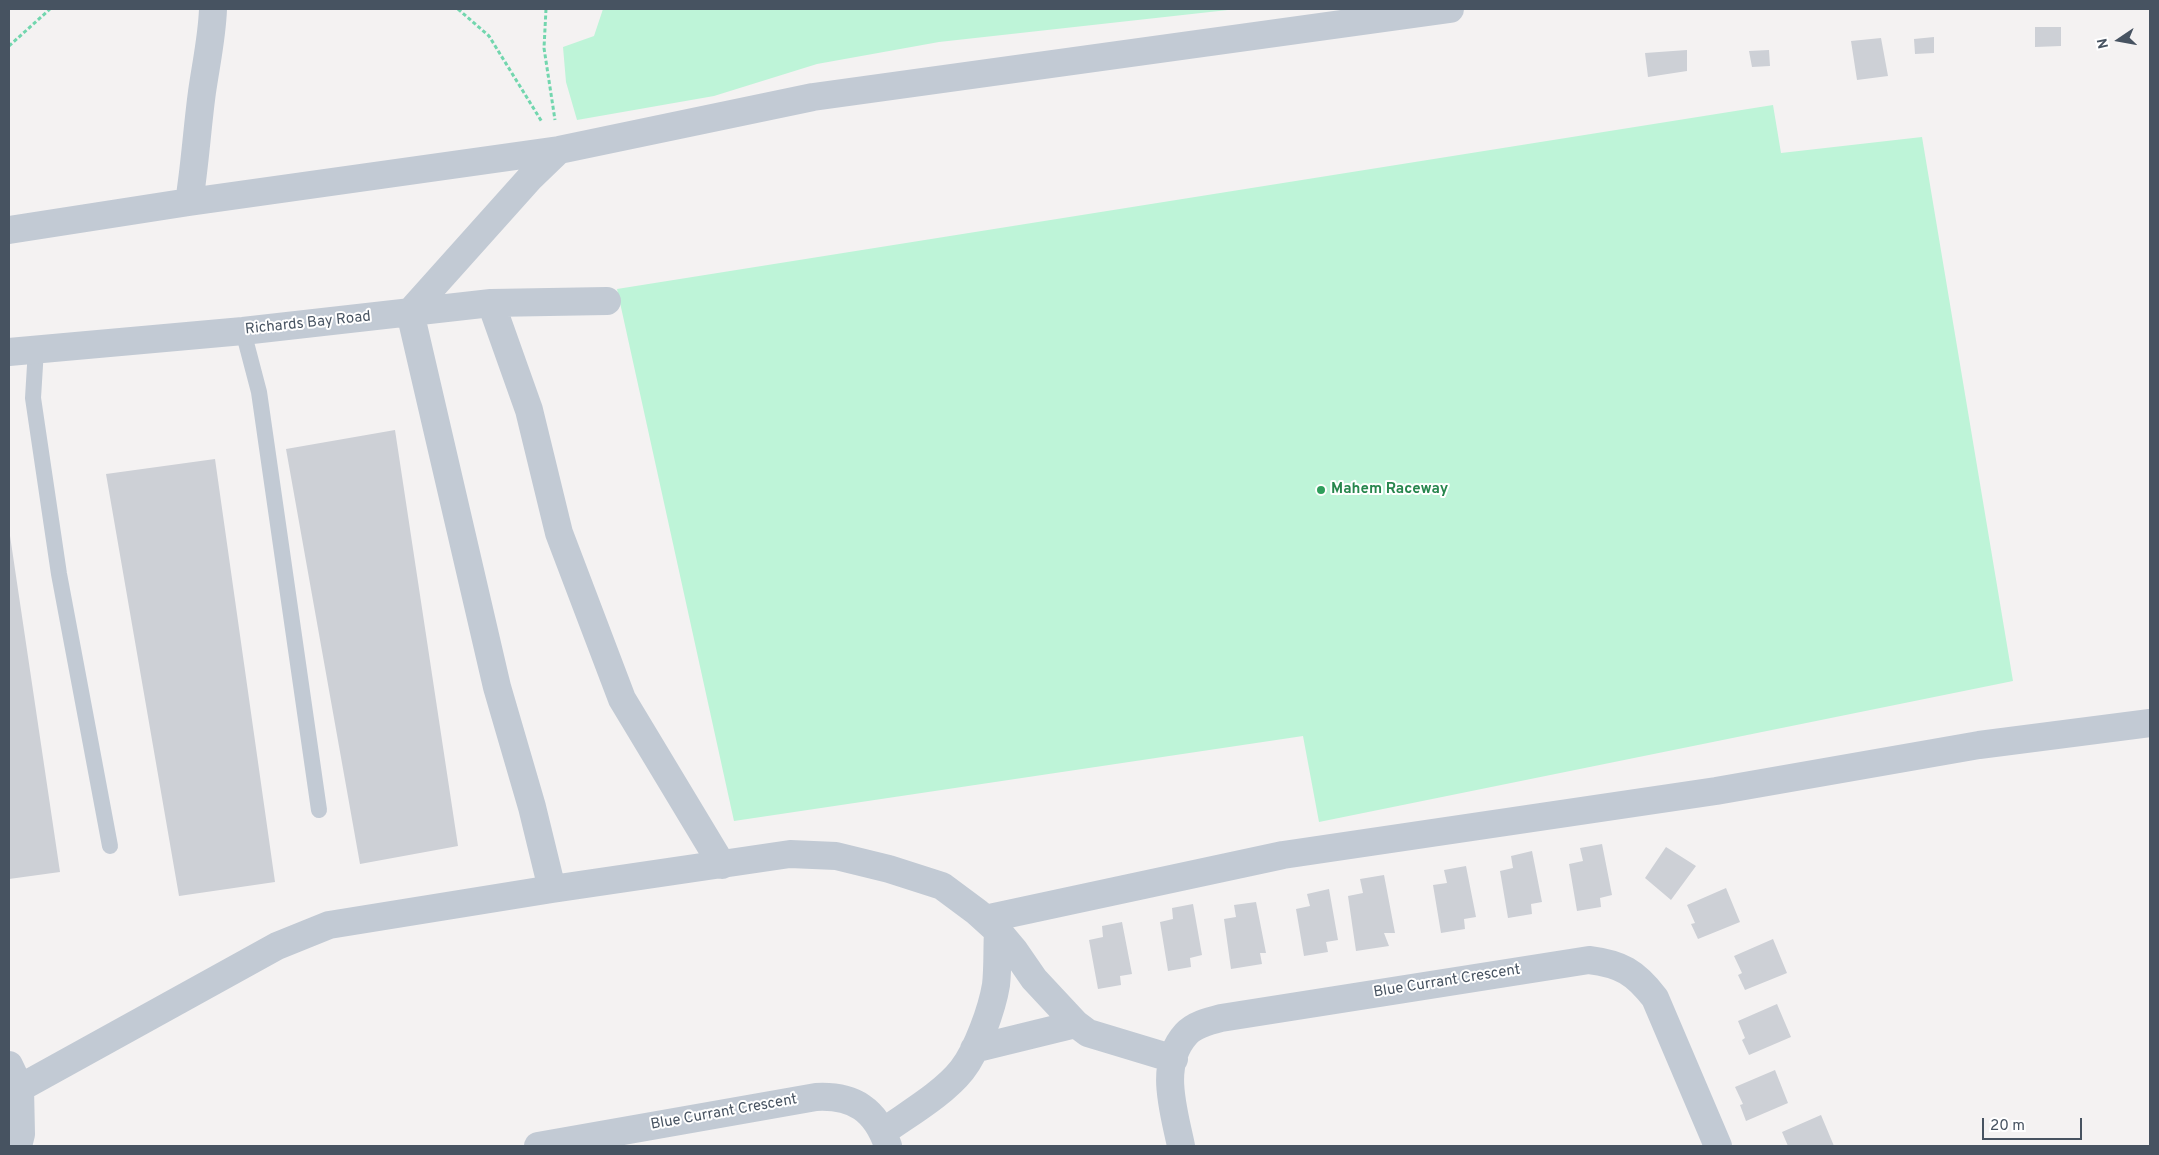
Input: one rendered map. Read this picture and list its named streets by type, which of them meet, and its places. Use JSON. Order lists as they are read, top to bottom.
{
  "streets": {
    "street": ["Richards Bay Road", "Blue Currant Crescent"]
  },
  "places": ["Mahem Raceway"],
  "scale_bar": "20 m",
  "north": "left"
}
